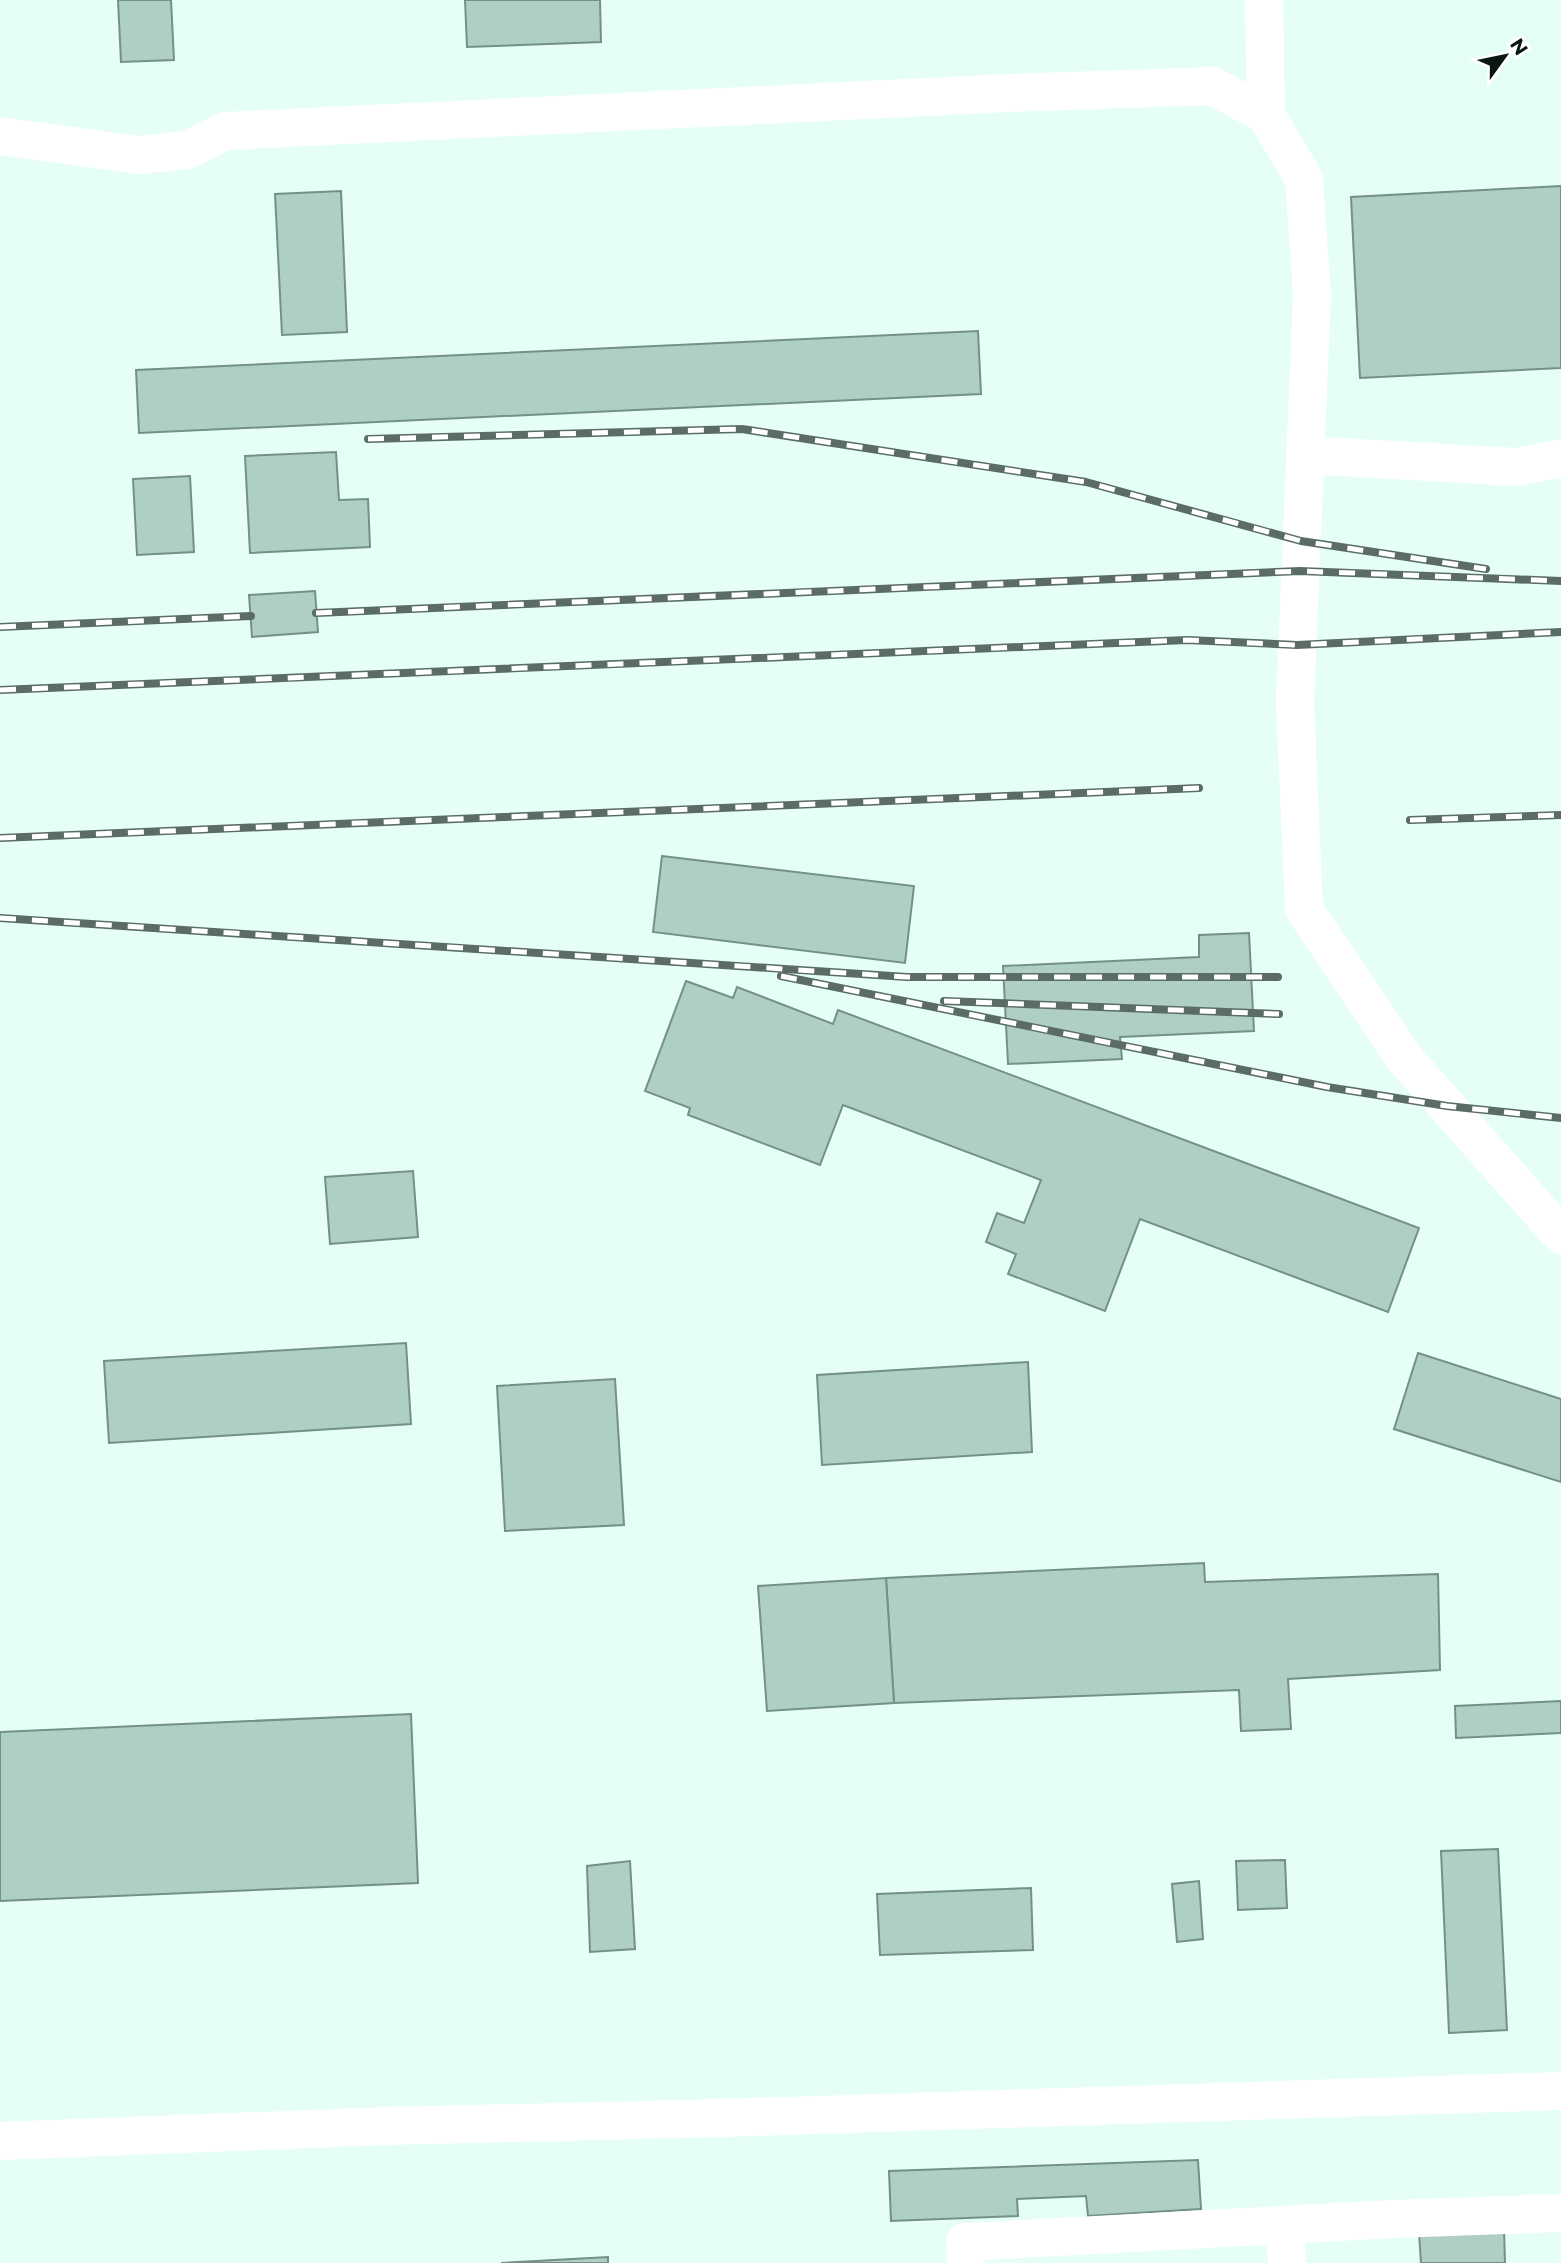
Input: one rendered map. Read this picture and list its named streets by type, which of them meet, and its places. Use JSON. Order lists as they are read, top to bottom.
{
  "north": "top right"
}
